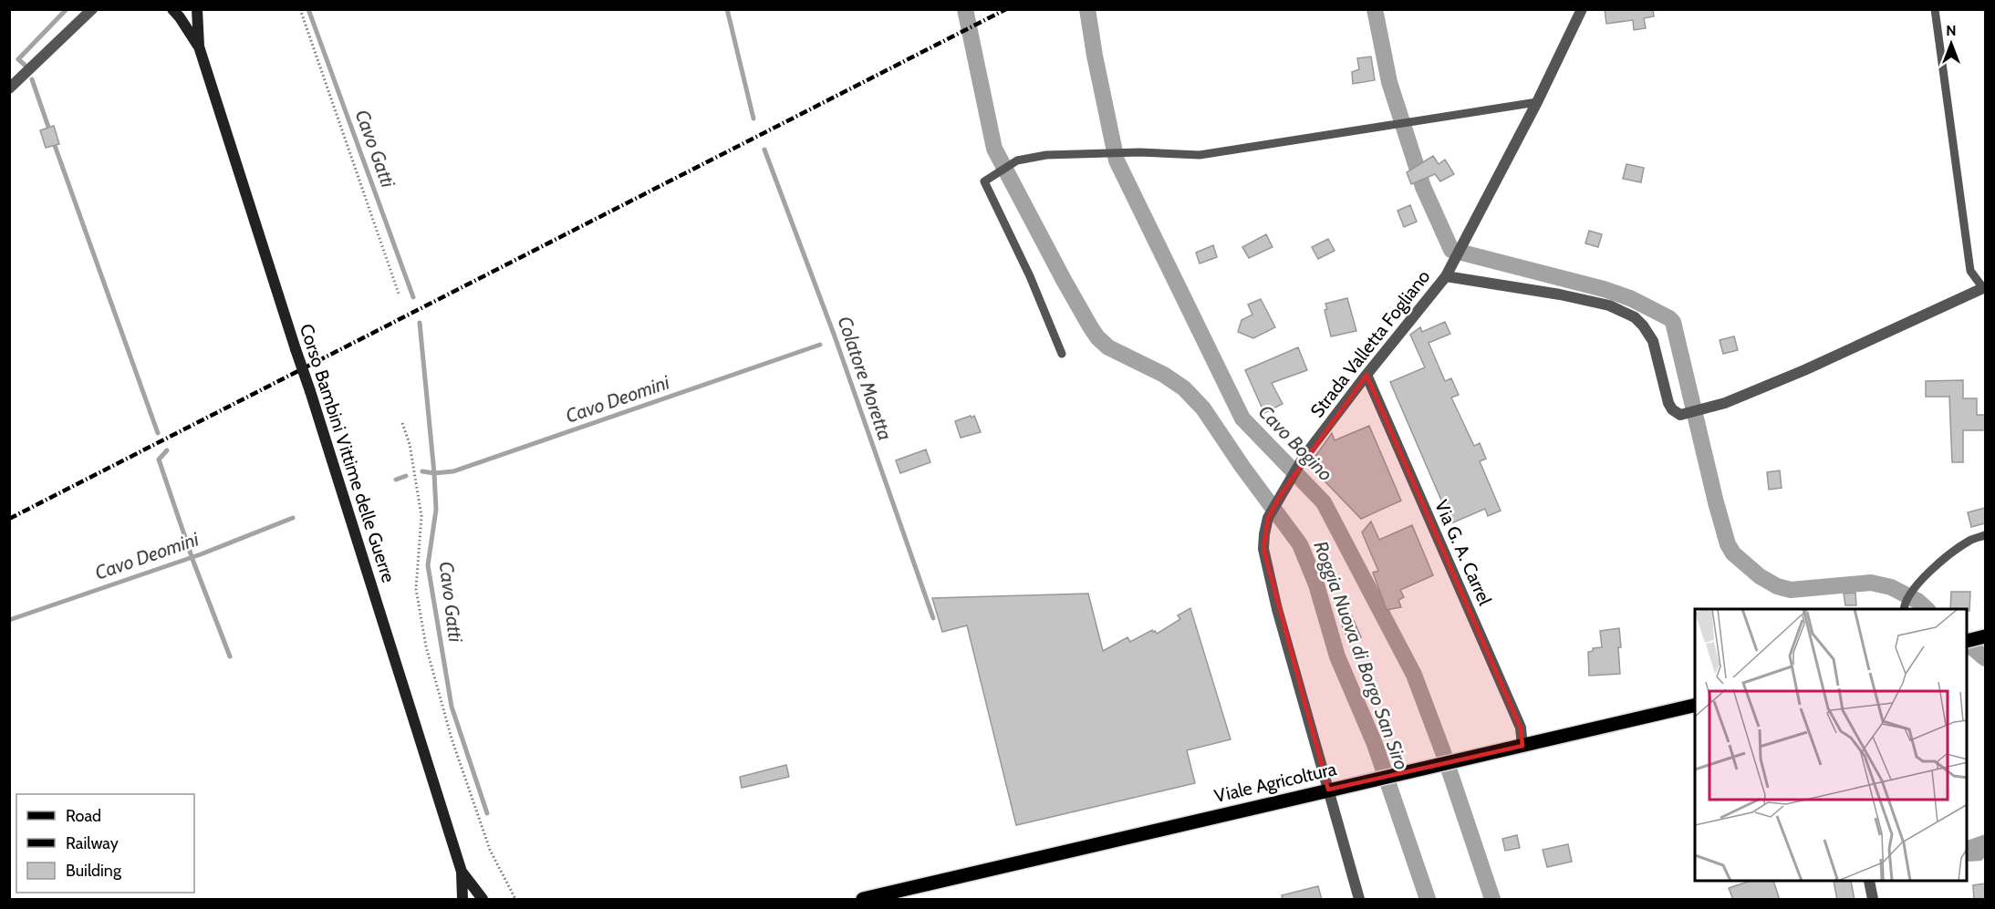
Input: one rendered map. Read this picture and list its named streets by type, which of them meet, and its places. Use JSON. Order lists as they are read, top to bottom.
{
  "streets": {
    "main road": ["Corso Bambini Vittime delle Guerre", "Viale Agricoltura"],
    "street": ["Strada Valletta Fogliano", "Via G. A. Carrel"]
  },
  "crossings": [
    ["Strada Valletta Fogliano", "Via G. A. Carrel"],
    ["Strada Valletta Fogliano", "Viale Agricoltura"],
    ["Via G. A. Carrel", "Viale Agricoltura"]
  ],
  "water": [
    "Cavo Gatti",
    "Colatore Moretta",
    "Cavo Deomini",
    "Cavo Bogino",
    "Roggia Nuova di Borgo San Siro"
  ],
  "legend": ["Road", "Railway", "Building"],
  "north": "top"
}
